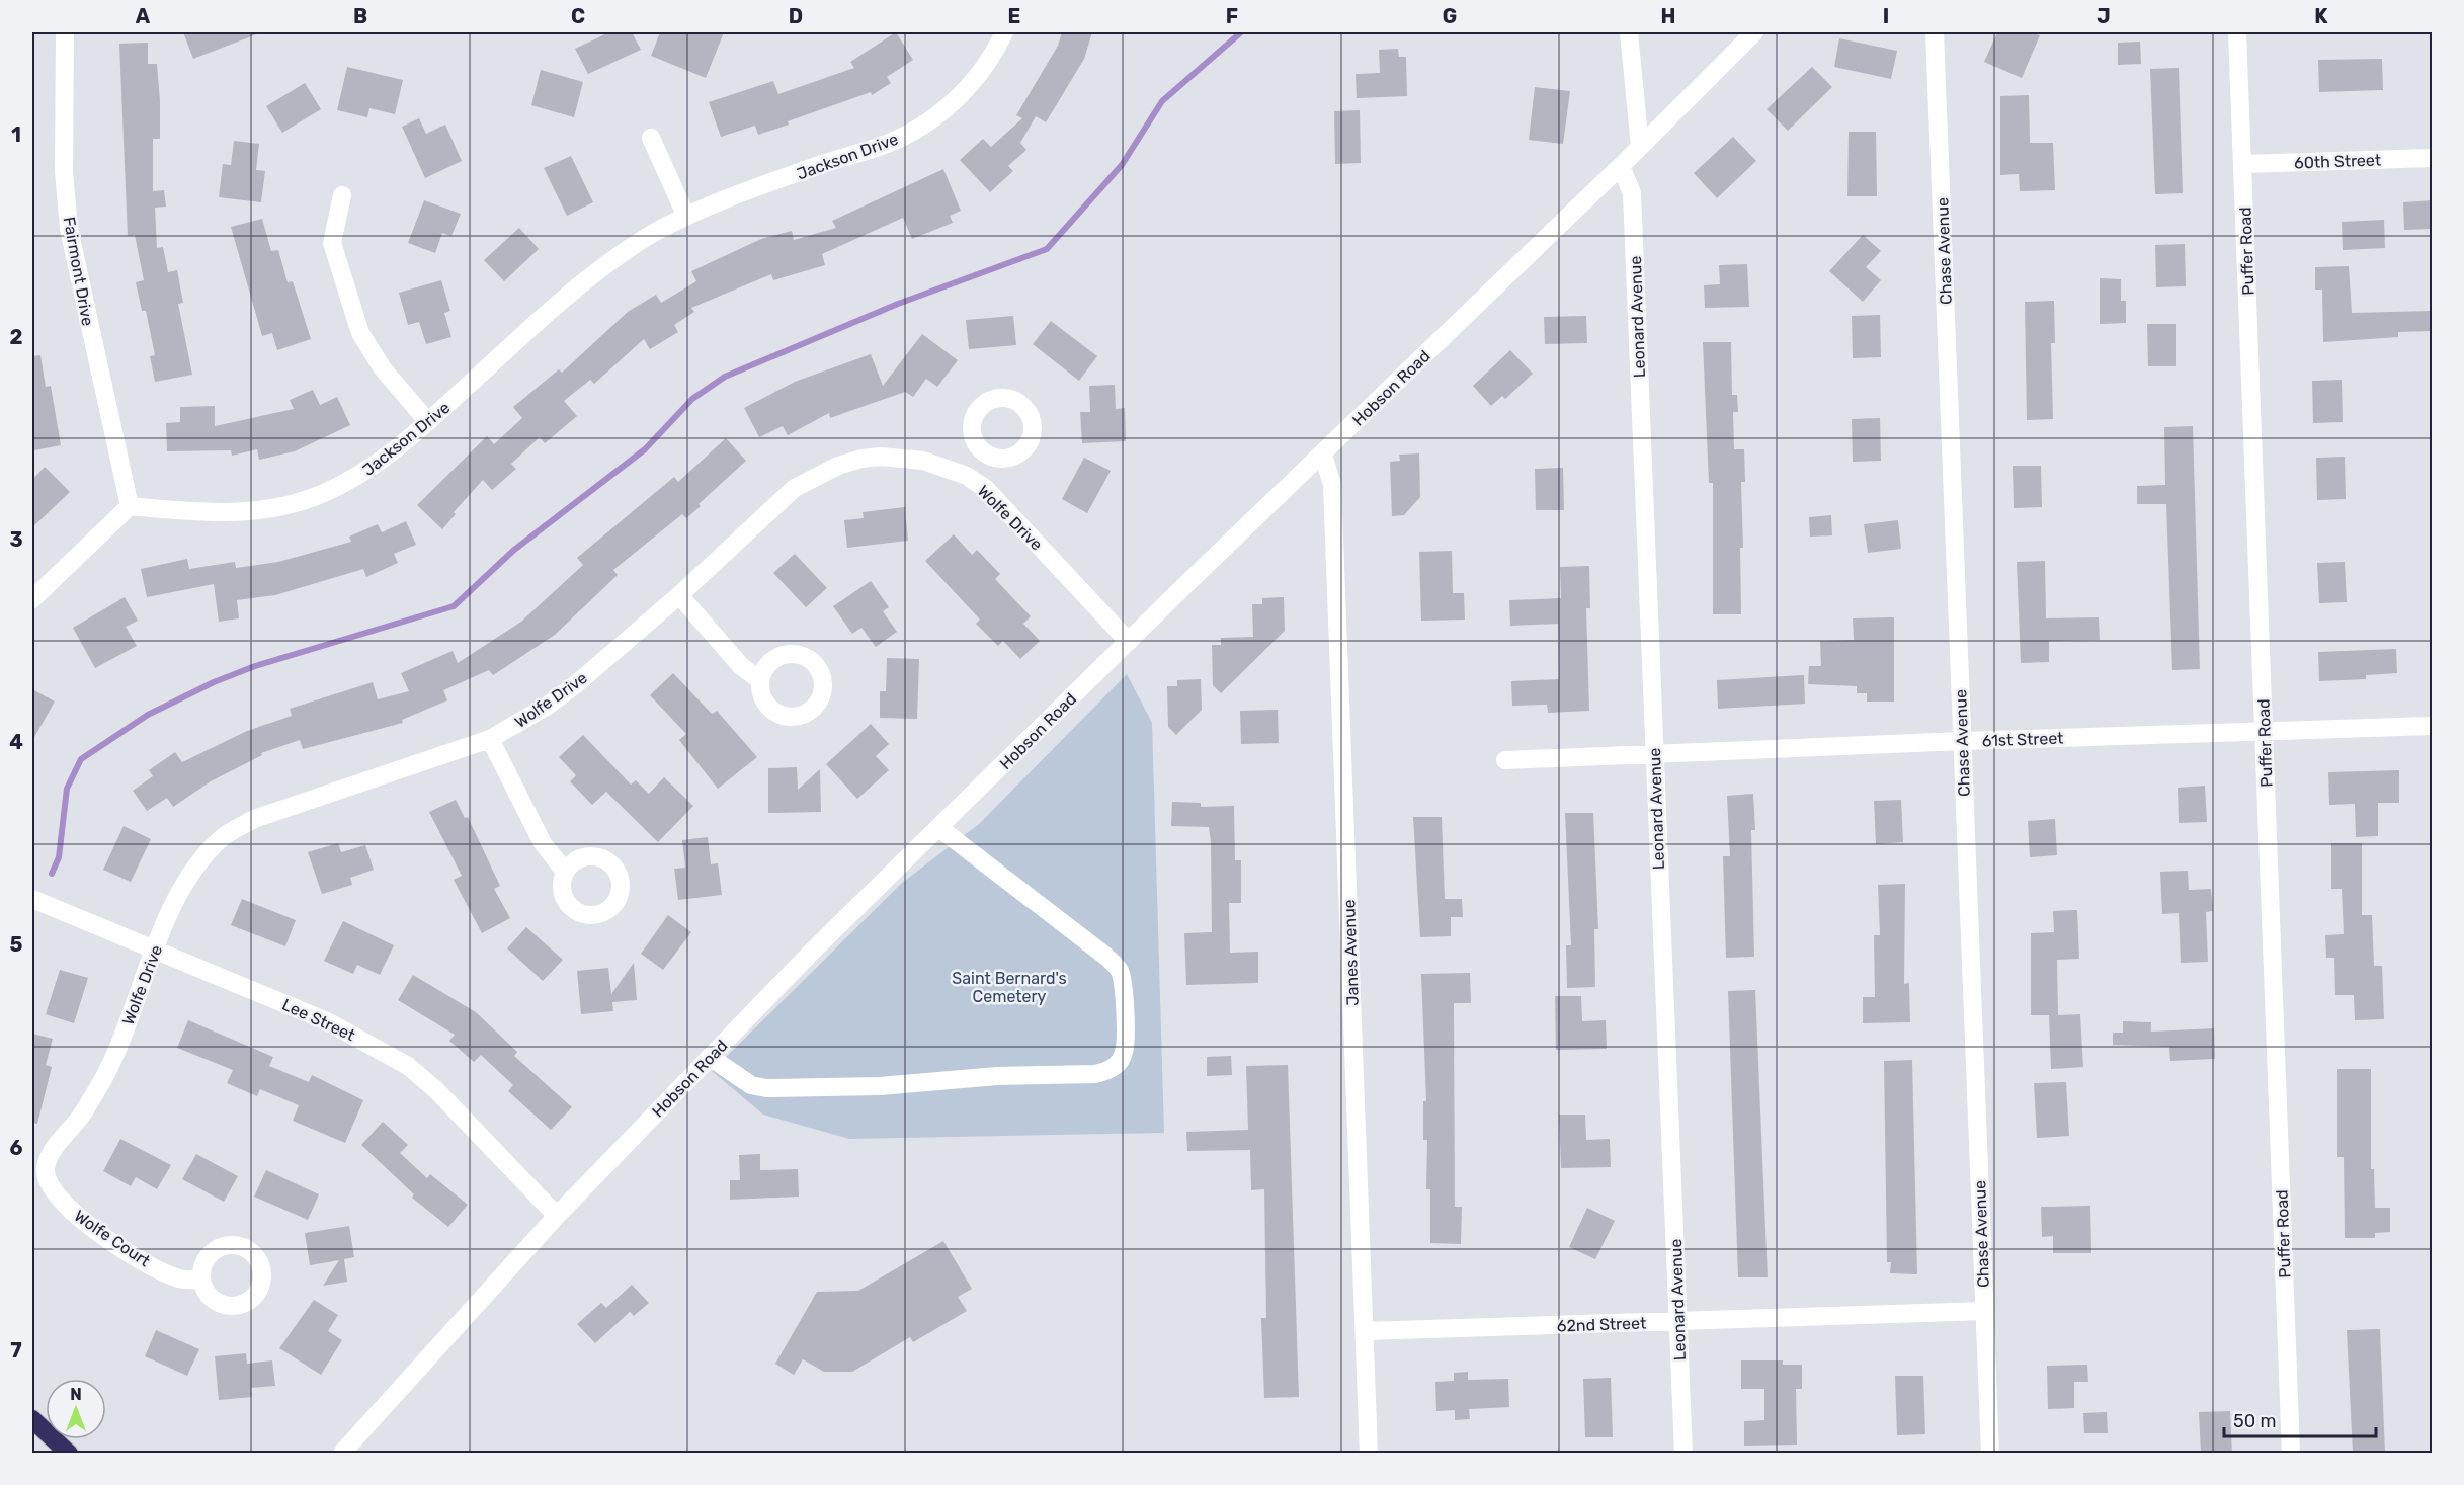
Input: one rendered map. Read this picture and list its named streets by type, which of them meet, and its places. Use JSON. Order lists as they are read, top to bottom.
{
  "streets": {
    "street": [
      "Jackson Drive",
      "60th Street",
      "Chase Avenue",
      "Puffer Road",
      "Fairmont Drive",
      "Leonard Avenue",
      "Hobson Road",
      "Wolfe Drive",
      "61st Street",
      "Janes Avenue",
      "Lee Street",
      "Wolfe Court",
      "62nd Street"
    ]
  },
  "crossings": [
    ["Jackson Drive", "Fairmont Drive"],
    ["60th Street", "Puffer Road"],
    ["Chase Avenue", "61st Street"],
    ["Chase Avenue", "62nd Street"],
    ["Puffer Road", "61st Street"],
    ["Leonard Avenue", "Hobson Road"],
    ["Leonard Avenue", "61st Street"],
    ["Leonard Avenue", "62nd Street"],
    ["Hobson Road", "Wolfe Drive"],
    ["Hobson Road", "Janes Avenue"],
    ["Hobson Road", "Lee Street"],
    ["Wolfe Drive", "Lee Street"],
    ["Wolfe Drive", "Wolfe Court"],
    ["Janes Avenue", "62nd Street"]
  ],
  "parks": ["Saint Bernard's Cemetery"],
  "scale_bar": "50 m",
  "north": "top",
  "grid": {
    "columns": [
      "A",
      "B",
      "C",
      "D",
      "E",
      "F",
      "G",
      "H",
      "I",
      "J",
      "K"
    ],
    "rows": [
      "1",
      "2",
      "3",
      "4",
      "5",
      "6",
      "7"
    ]
  }
}
